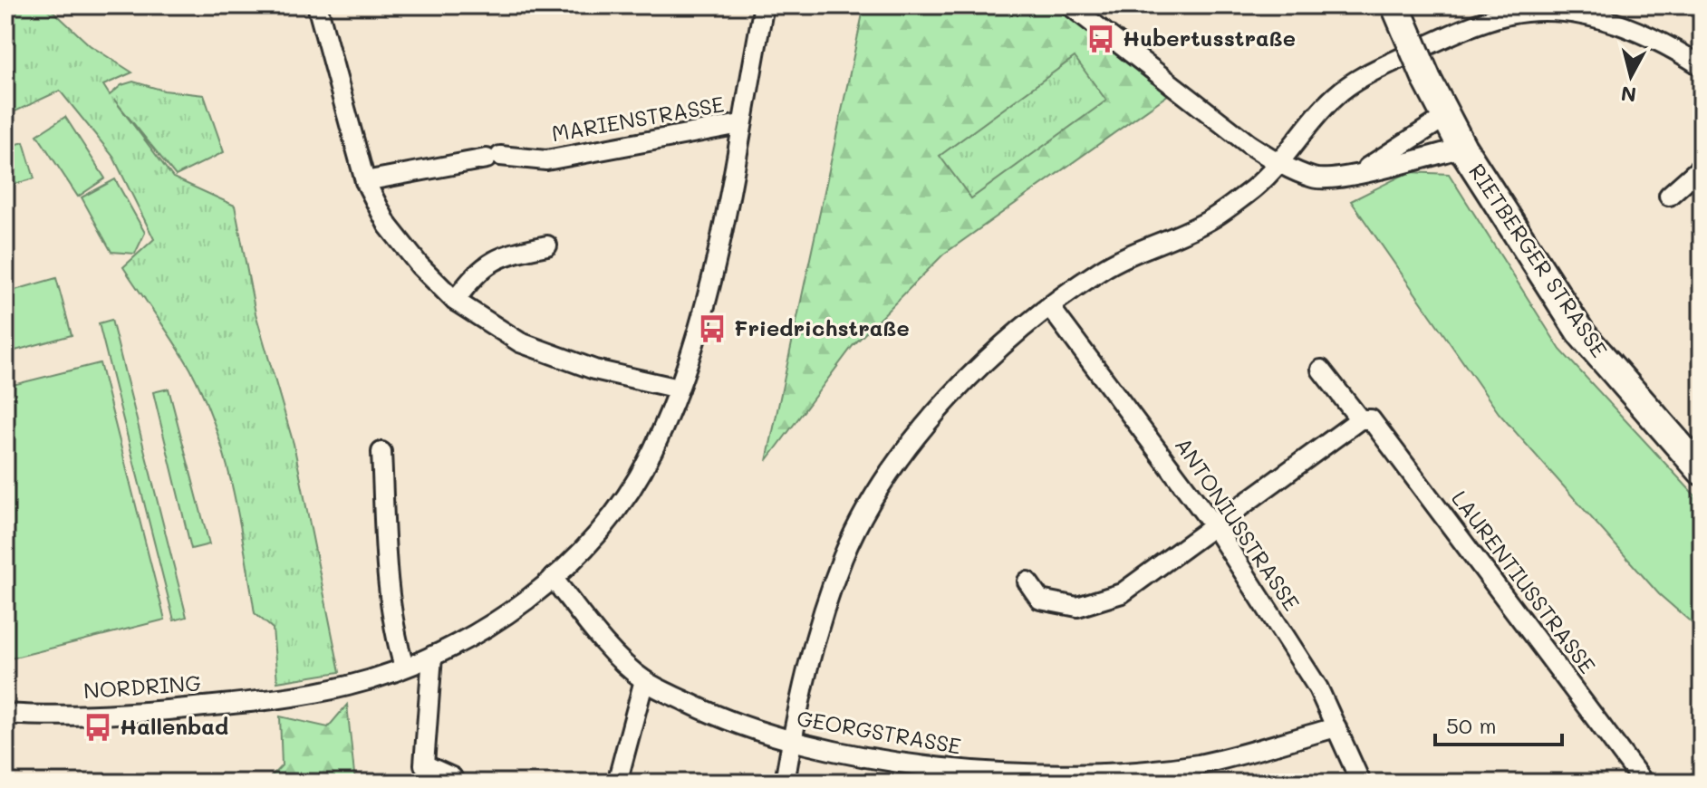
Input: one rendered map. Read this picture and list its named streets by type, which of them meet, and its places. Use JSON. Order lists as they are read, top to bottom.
{
  "streets": {
    "main road": ["RIETBERGER STRASSE"],
    "street": [
      "MARIENSTRASSE",
      "ANTONIUSSTRASSE",
      "LAURENTIUSSTRASSE",
      "NORDRING",
      "GEORGSTRASSE"
    ]
  },
  "crossings": [
    ["ANTONIUSSTRASSE", "GEORGSTRASSE"]
  ],
  "places": {
    "bus stop": ["Hubertusstraße", "Friedrichstraße", "Hallenbad"]
  },
  "scale_bar": "50 m",
  "north": "bottom"
}
